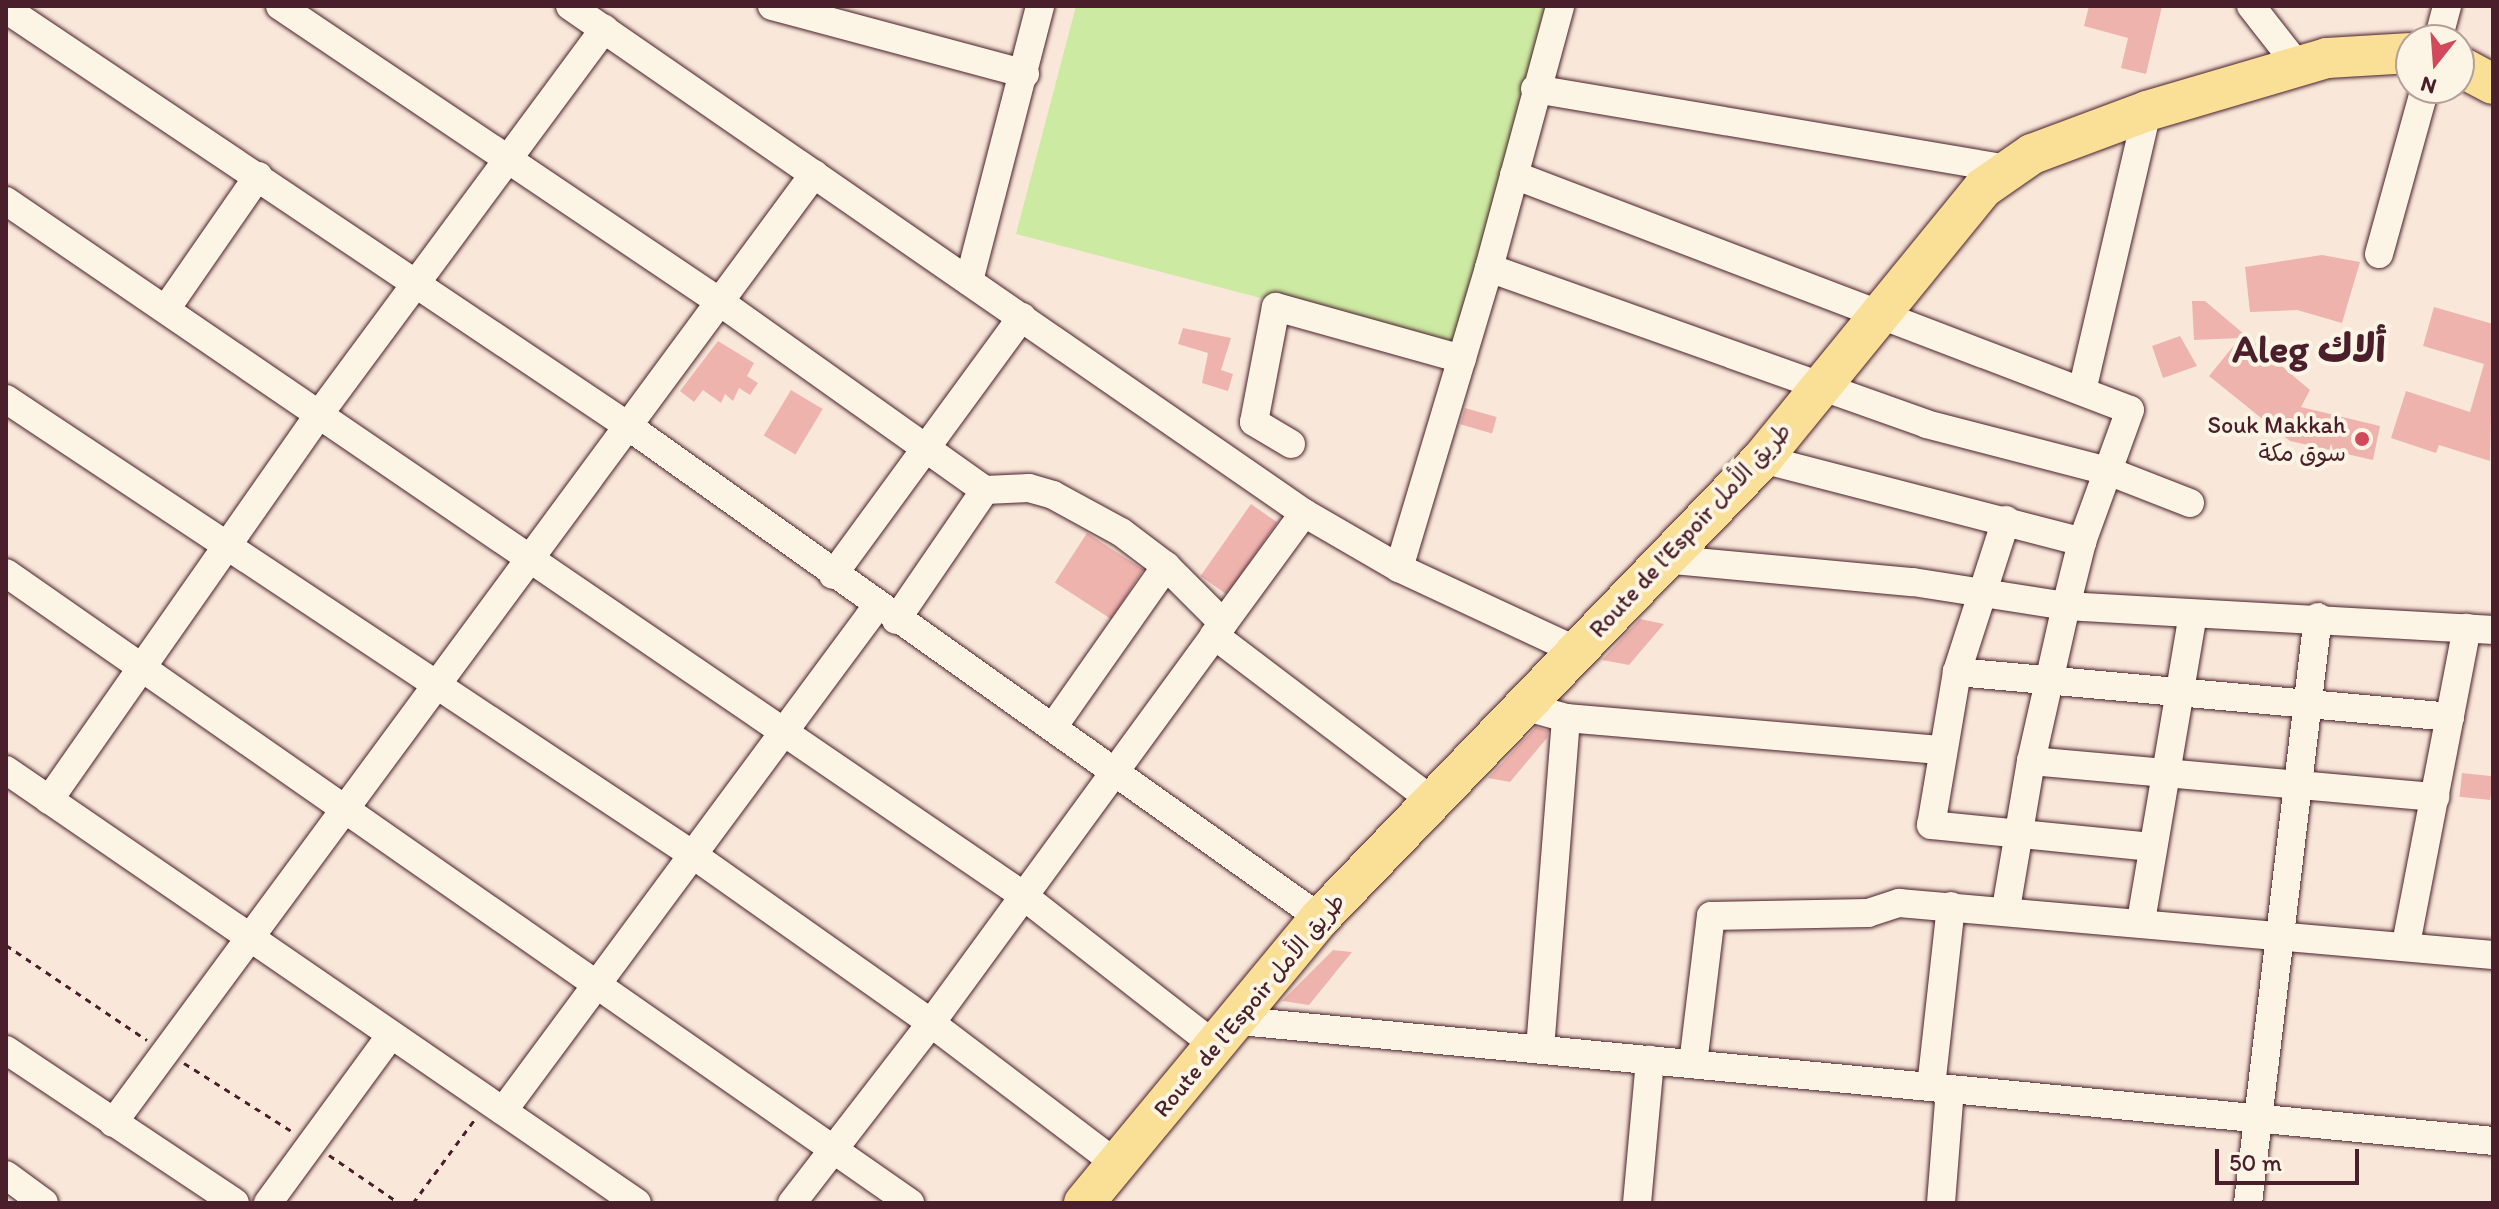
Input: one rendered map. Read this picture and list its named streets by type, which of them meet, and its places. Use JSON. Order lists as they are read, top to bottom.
{
  "streets": {
    "highway": ["Route de l’Espoir طريق الأمل"]
  },
  "districts": ["Aleg ألاك"],
  "places": ["Souk Makkah سوق مكة"],
  "scale_bar": "50 m",
  "north": "bottom"
}
